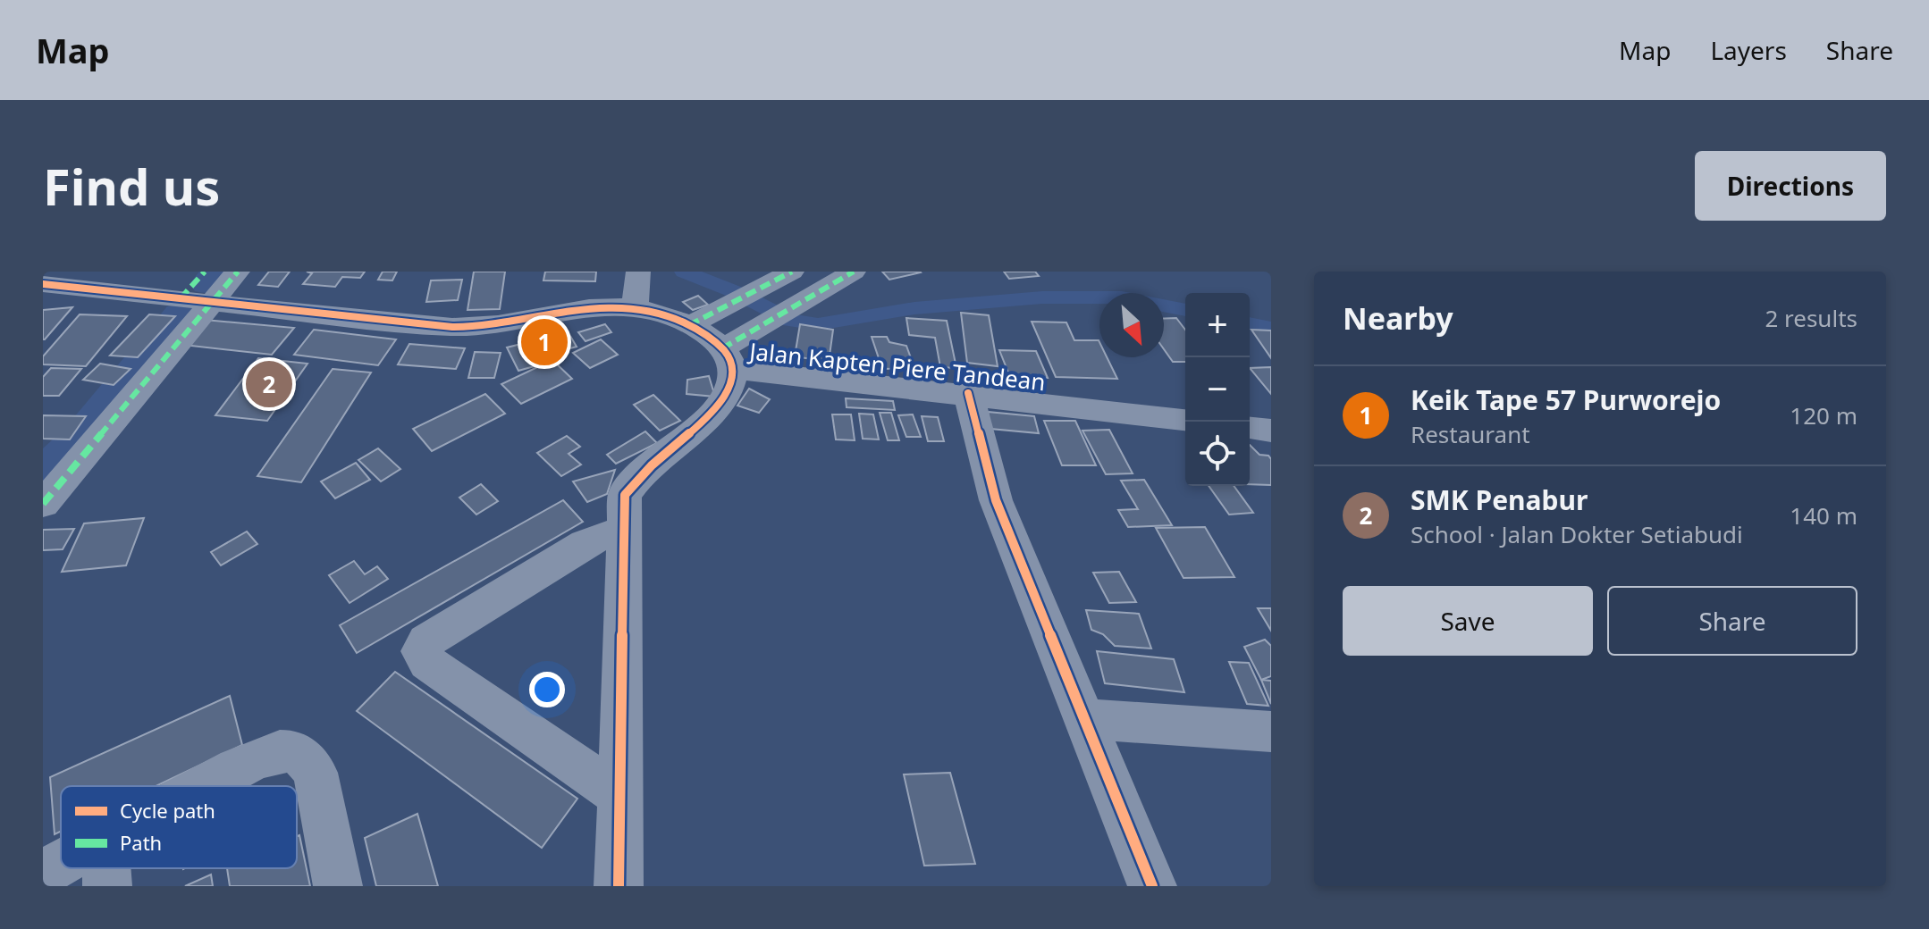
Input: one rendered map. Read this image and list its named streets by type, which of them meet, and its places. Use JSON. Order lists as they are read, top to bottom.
{
  "streets": {
    "street": ["Jalan Kapten Piere Tandean"]
  },
  "legend": ["Cycle path", "Path"],
  "north": "bottom right",
  "page": {
    "header": "Map",
    "nav": ["Map", "Layers", "Share"],
    "buttons": [
      "Directions",
      ["Save", "Share"]
    ],
    "title": "Find us",
    "heading": ["Nearby", "2 results"],
    "map_buttons": ["+", "−"],
    "pins": ["1", "2"],
    "list": [
      {
        "mark": "1",
        "name": "Keik Tape 57 Purworejo",
        "note": "Restaurant",
        "value": "120 m"
      },
      {
        "mark": "2",
        "name": "SMK Penabur",
        "note": "School · Jalan Dokter Setiabudi",
        "value": "140 m"
      }
    ]
  }
}
